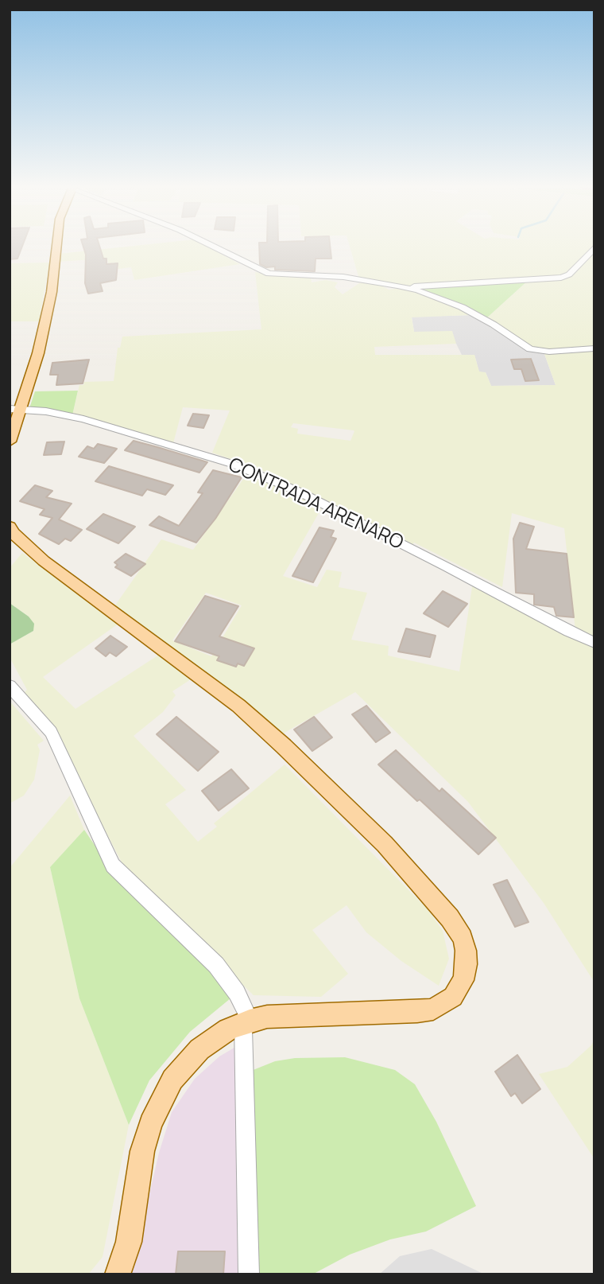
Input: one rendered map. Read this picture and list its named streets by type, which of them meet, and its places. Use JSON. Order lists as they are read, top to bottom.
{
  "streets": {
    "street": ["CONTRADA ARENARO"]
  }
}
